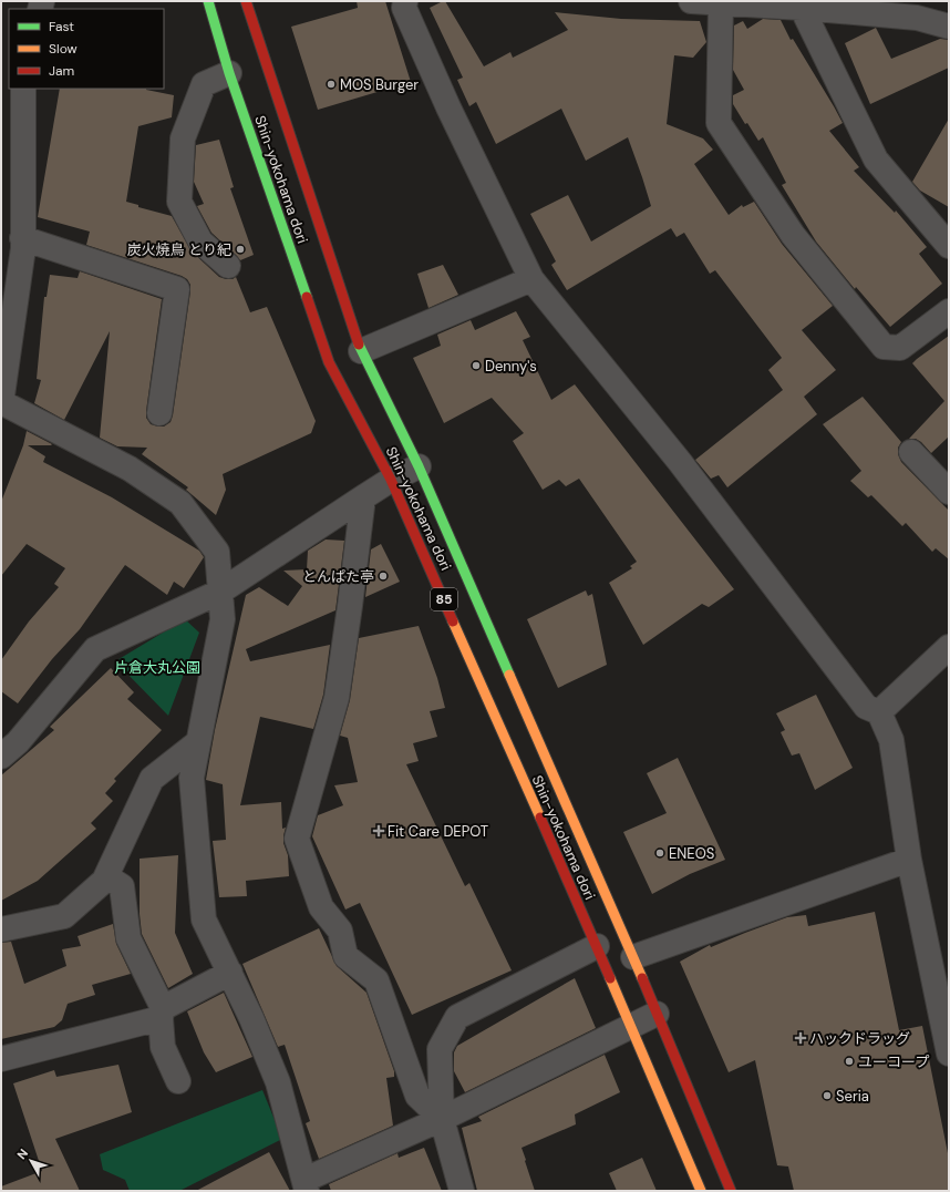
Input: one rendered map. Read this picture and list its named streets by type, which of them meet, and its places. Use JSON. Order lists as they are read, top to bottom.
{
  "streets": {
    "main road": ["Shin-yokohama dori", "85"]
  },
  "parks": ["片倉大丸公園"],
  "places": {
    "other": [
      "MOS Burger",
      "炭火焼鳥 とり紀",
      "Denny's",
      "とんぱた亭",
      "ENEOS",
      "ユーコープ",
      "Seria"
    ],
    "health": ["Fit Care DEPOT", "ハックドラッグ"]
  },
  "legend": ["Fast", "Slow", "Jam"],
  "north": "top left"
}
